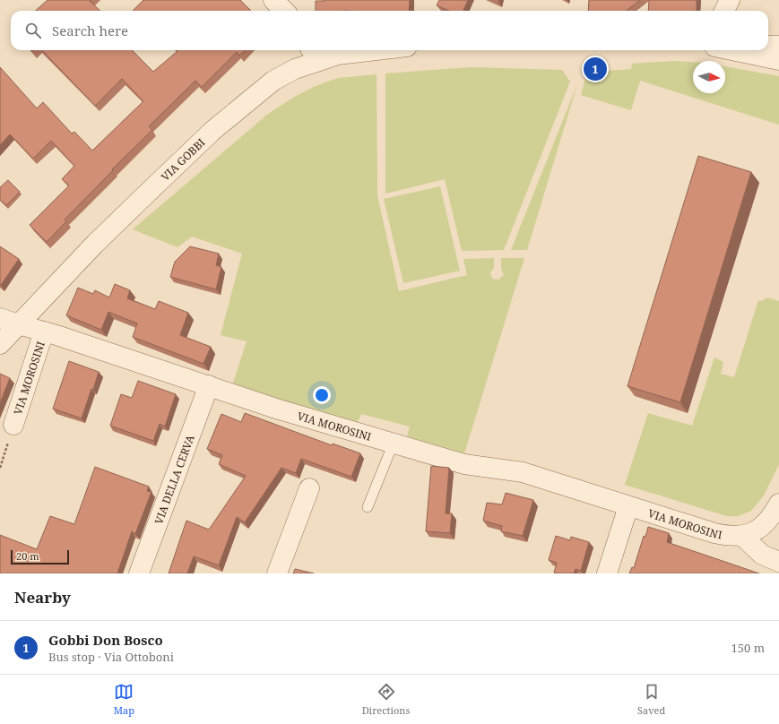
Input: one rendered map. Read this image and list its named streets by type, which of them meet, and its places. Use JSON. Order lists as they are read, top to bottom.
{
  "streets": {
    "street": ["VIA GOBBI", "VIA MOROSINI", "VIA DELLA CERVA"]
  },
  "crossings": [
    ["VIA GOBBI", "VIA MOROSINI"],
    ["VIA MOROSINI", "VIA DELLA CERVA"]
  ],
  "scale_bar": "20 m",
  "north": "right",
  "page": {
    "search": "Search here",
    "pins": "1",
    "scale": "20 m",
    "heading": "Nearby",
    "list": [
      {
        "mark": "1",
        "name": "Gobbi Don Bosco",
        "note": "Bus stop · Via Ottoboni",
        "value": "150 m"
      }
    ],
    "nav": ["Map", "Directions", "Saved"]
  }
}
